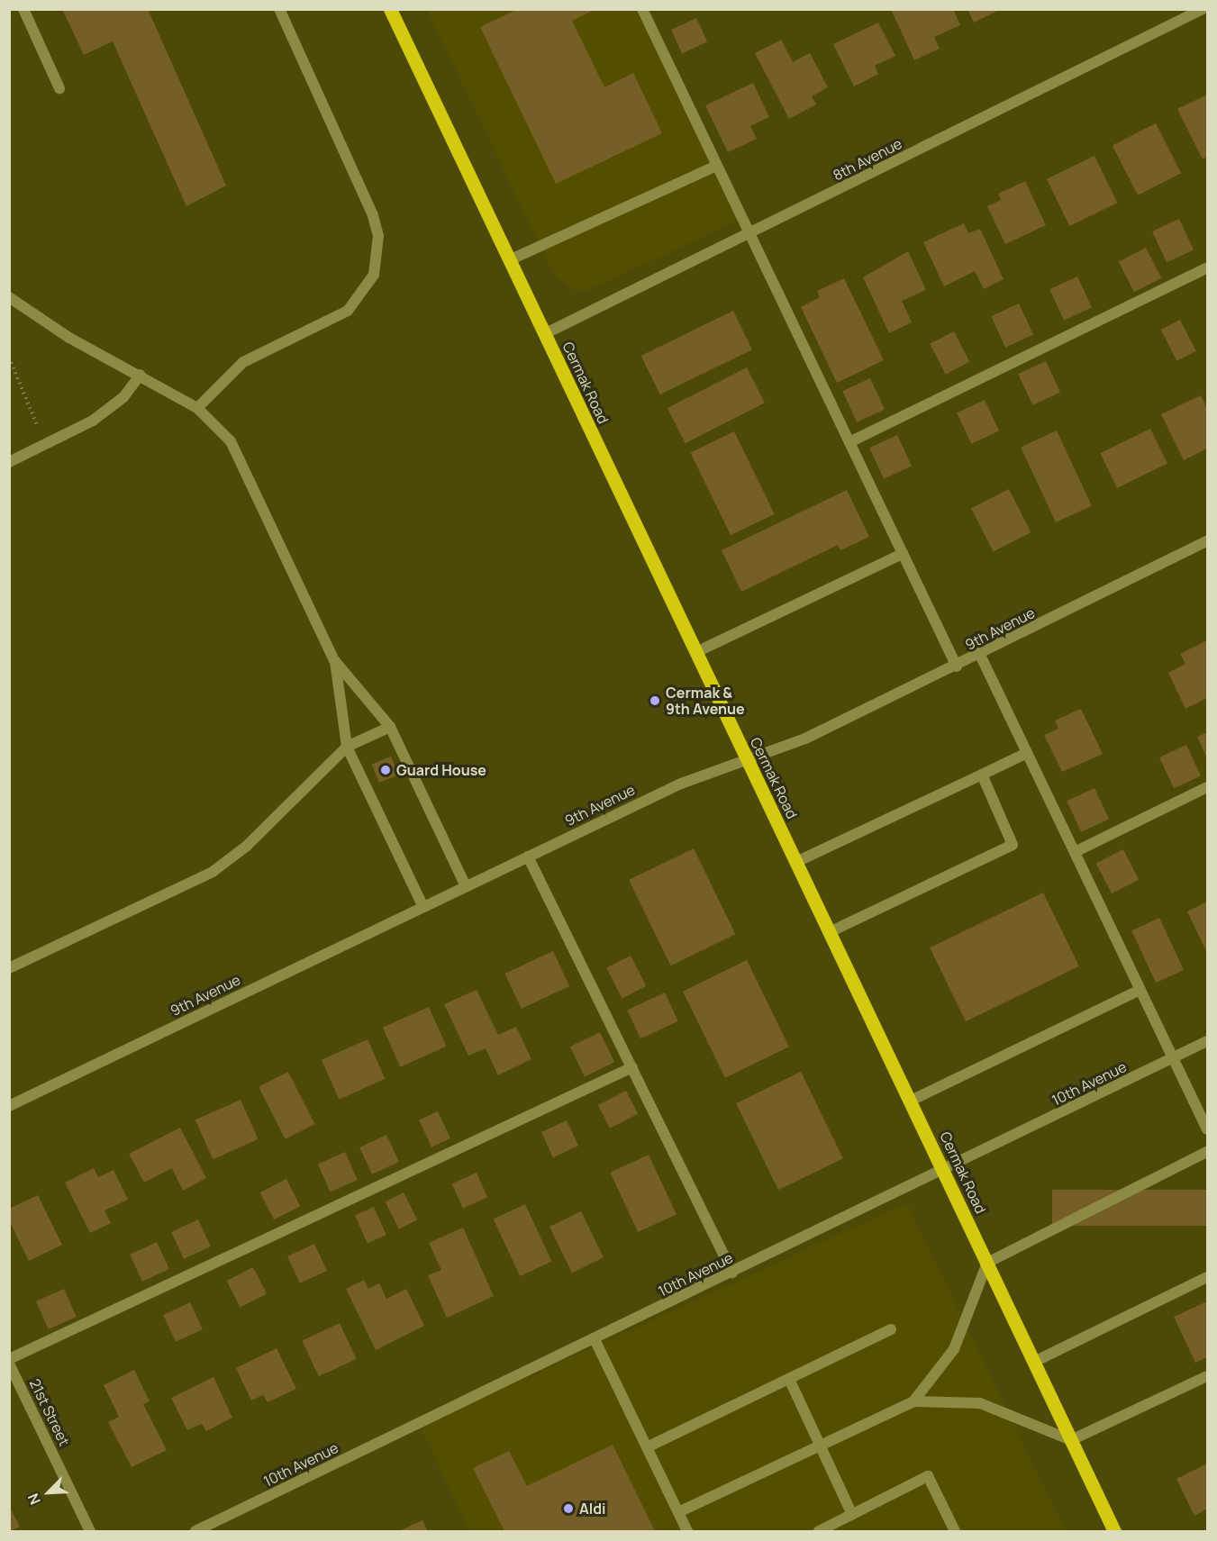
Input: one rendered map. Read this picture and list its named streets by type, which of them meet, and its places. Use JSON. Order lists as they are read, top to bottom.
{
  "streets": {
    "main road": ["Cermak Road"],
    "street": [
      "8th Avenue",
      "9th Avenue",
      "10th Avenue",
      "21st Street"
    ]
  },
  "crossings": [
    ["8th Avenue", "Cermak Road"],
    ["Cermak Road", "9th Avenue"],
    ["Cermak Road", "10th Avenue"]
  ],
  "places": ["Cermak & 9th Avenue", "Guard House", "Aldi"],
  "north": "bottom left"
}
